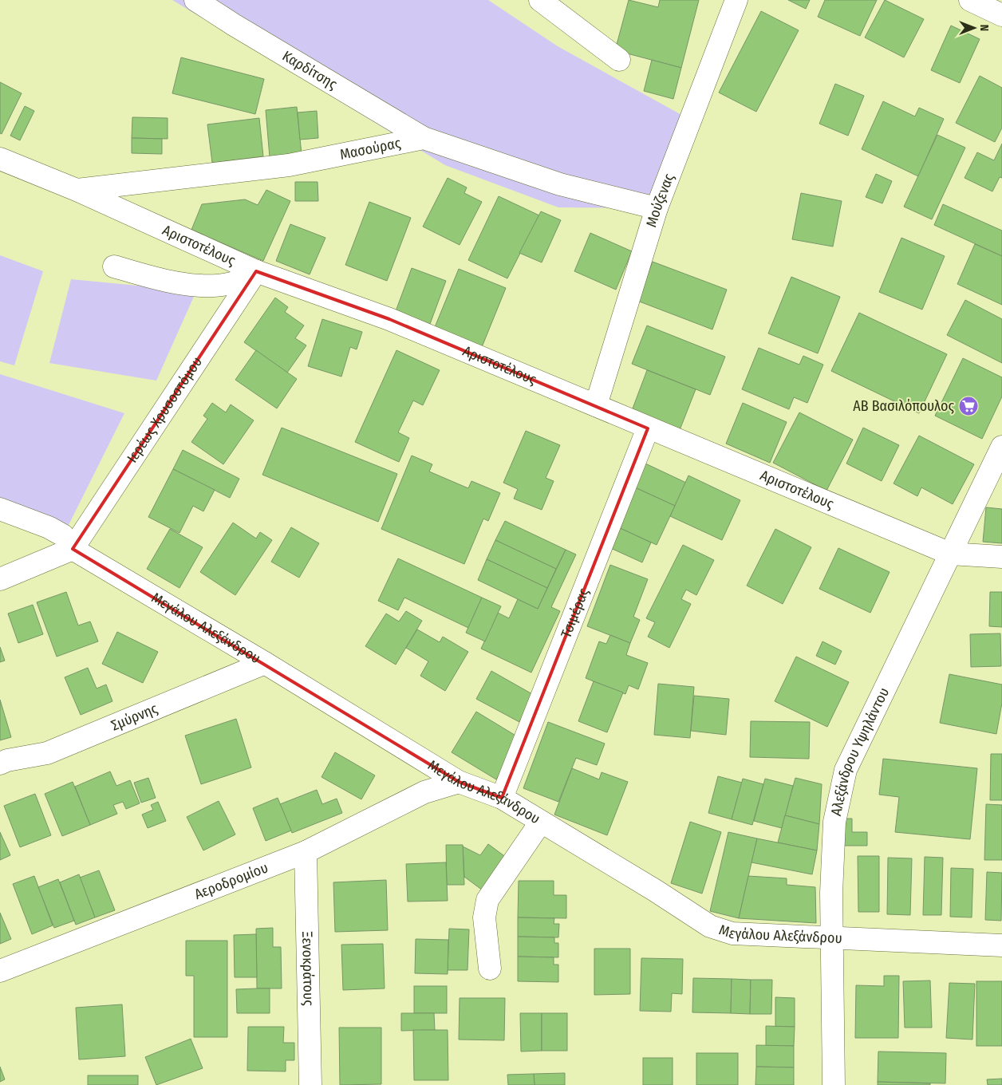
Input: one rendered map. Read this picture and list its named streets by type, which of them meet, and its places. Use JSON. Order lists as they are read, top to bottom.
{
  "streets": {
    "street": [
      "Καρδίτσης",
      "Μασούρας",
      "Μούζενας",
      "Αριστοτέλους",
      "Ιερέως Χρυσοστόμου",
      "Τσιμέρας",
      "Μεγάλου Αλεξάνδρου",
      "Σμύρνης",
      "Αλεξάνδρου Υψηλάντου",
      "Αεροδρομίου",
      "Ξενοκράτους"
    ]
  },
  "crossings": [
    ["Καρδίτσης", "Μασούρας"],
    ["Μασούρας", "Αριστοτέλους"],
    ["Μούζενας", "Αριστοτέλους"],
    ["Αριστοτέλους", "Ιερέως Χρυσοστόμου"],
    ["Αριστοτέλους", "Τσιμέρας"],
    ["Αριστοτέλους", "Αλεξάνδρου Υψηλάντου"],
    ["Ιερέως Χρυσοστόμου", "Μεγάλου Αλεξάνδρου"],
    ["Τσιμέρας", "Μεγάλου Αλεξάνδρου"],
    ["Μεγάλου Αλεξάνδρου", "Σμύρνης"],
    ["Μεγάλου Αλεξάνδρου", "Αλεξάνδρου Υψηλάντου"],
    ["Μεγάλου Αλεξάνδρου", "Αεροδρομίου"],
    ["Αεροδρομίου", "Ξενοκράτους"]
  ],
  "places": {
    "supermarket": ["ΑΒ Βασιλόπουλος"]
  },
  "north": "right"
}
